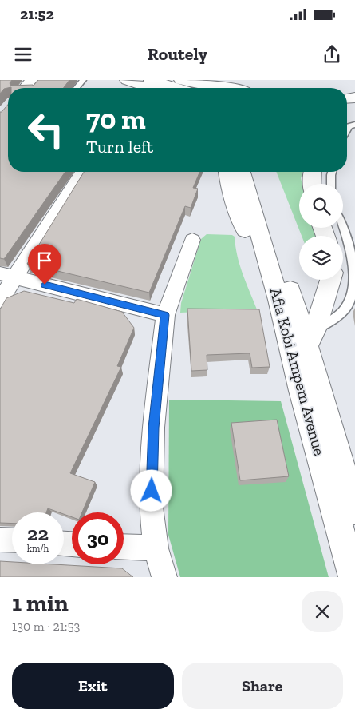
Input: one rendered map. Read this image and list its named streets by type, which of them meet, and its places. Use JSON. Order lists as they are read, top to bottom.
{
  "streets": {
    "main road": ["Afia Kobi Ampem Avenue"]
  },
  "page": {
    "status": "21:52",
    "header": "Routely",
    "turn": ["70 m", "Turn left"],
    "speed": "22 km/h",
    "limit": "30",
    "heading": ["1 min", "130 m · 21:53"],
    "buttons": ["Exit", "Share"]
  }
}
